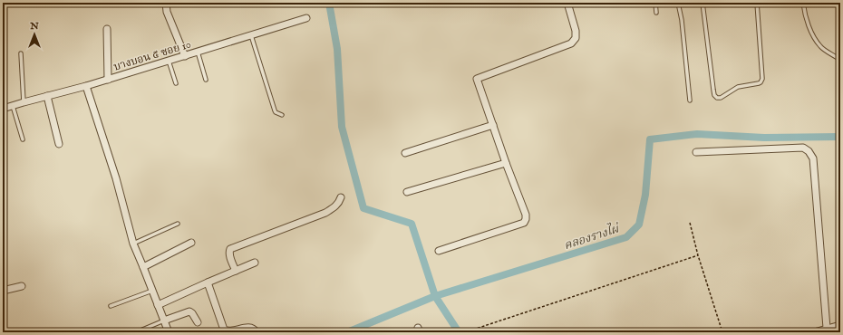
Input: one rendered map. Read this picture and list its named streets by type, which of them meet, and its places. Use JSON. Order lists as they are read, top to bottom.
{
  "streets": {
    "street": ["บางบอน ๕ ซอย 10"]
  },
  "water": ["คลองรางไผ่"],
  "north": "top"
}
